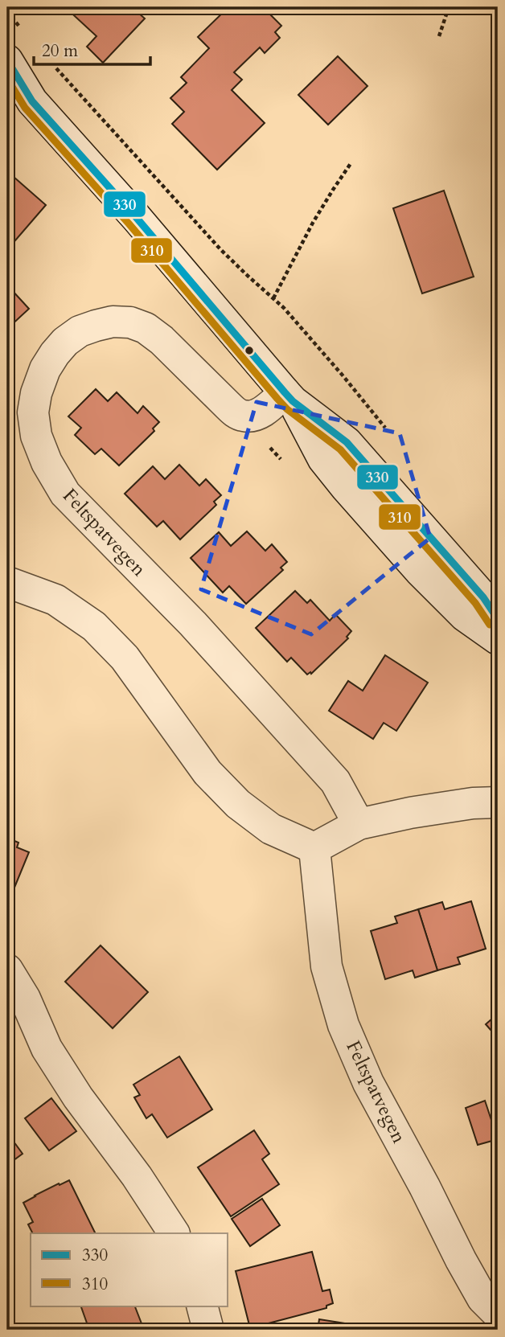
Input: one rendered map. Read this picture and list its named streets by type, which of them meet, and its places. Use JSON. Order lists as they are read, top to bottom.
{
  "streets": {
    "street": ["Feltspatvegen"]
  },
  "lines": ["transit line 330", "transit line 310"],
  "legend": ["330", "310"],
  "scale_bar": "20 m"
}
